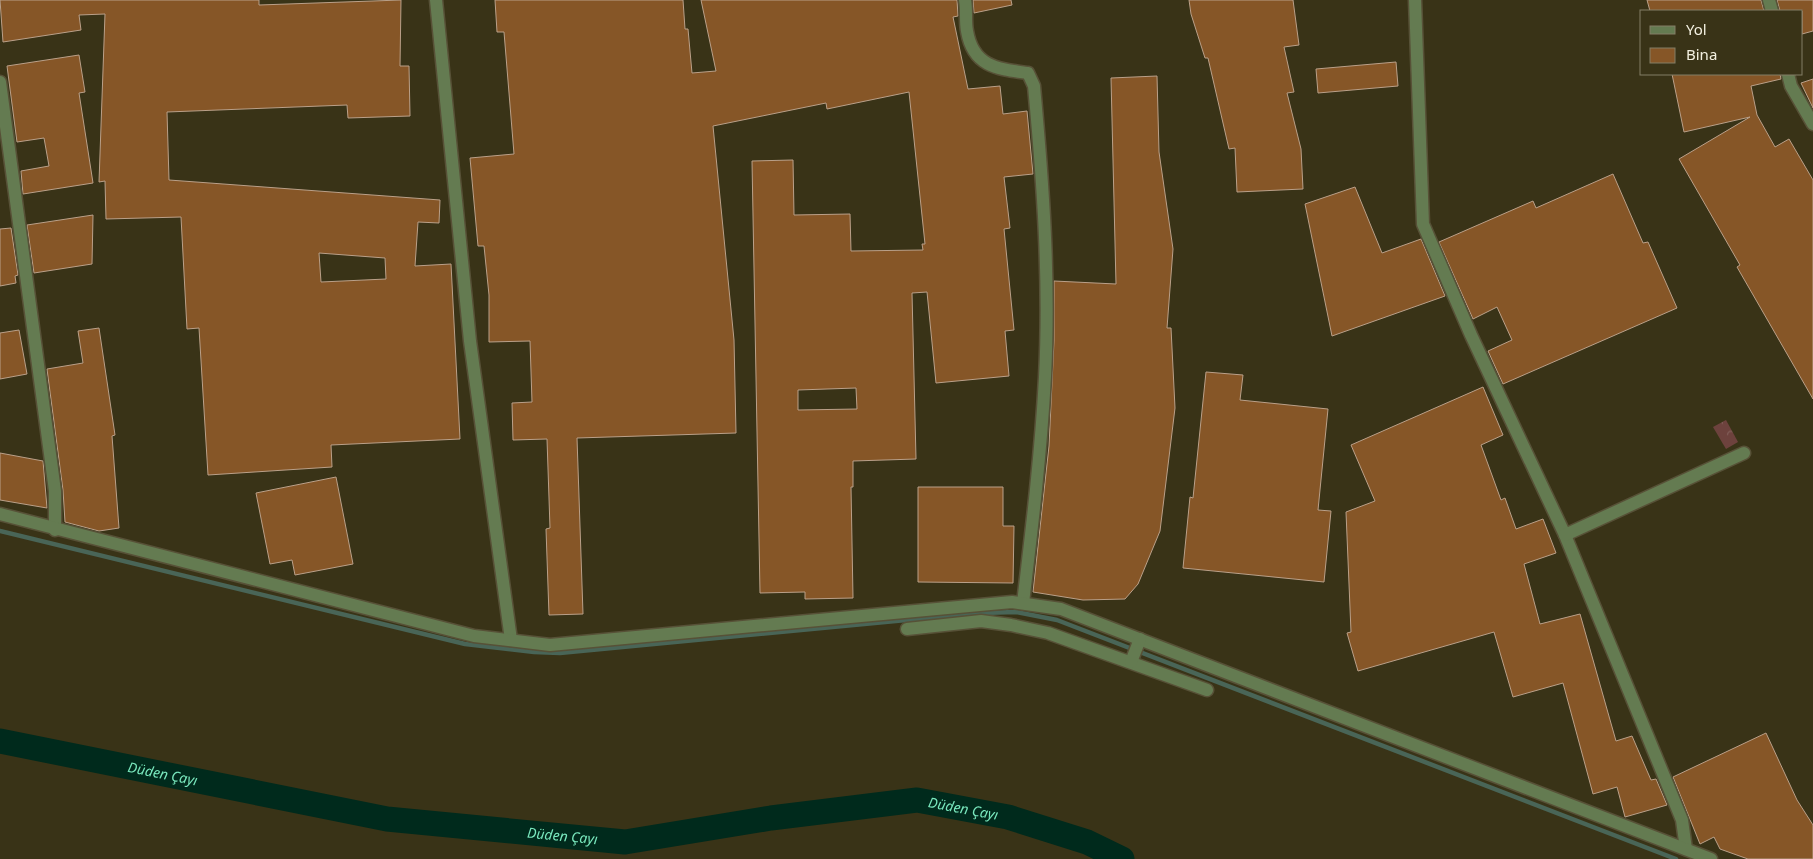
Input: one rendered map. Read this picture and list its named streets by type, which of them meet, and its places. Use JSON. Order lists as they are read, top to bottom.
{
  "water": ["Düden Çayı"],
  "legend": ["Yol", "Bina"]
}
